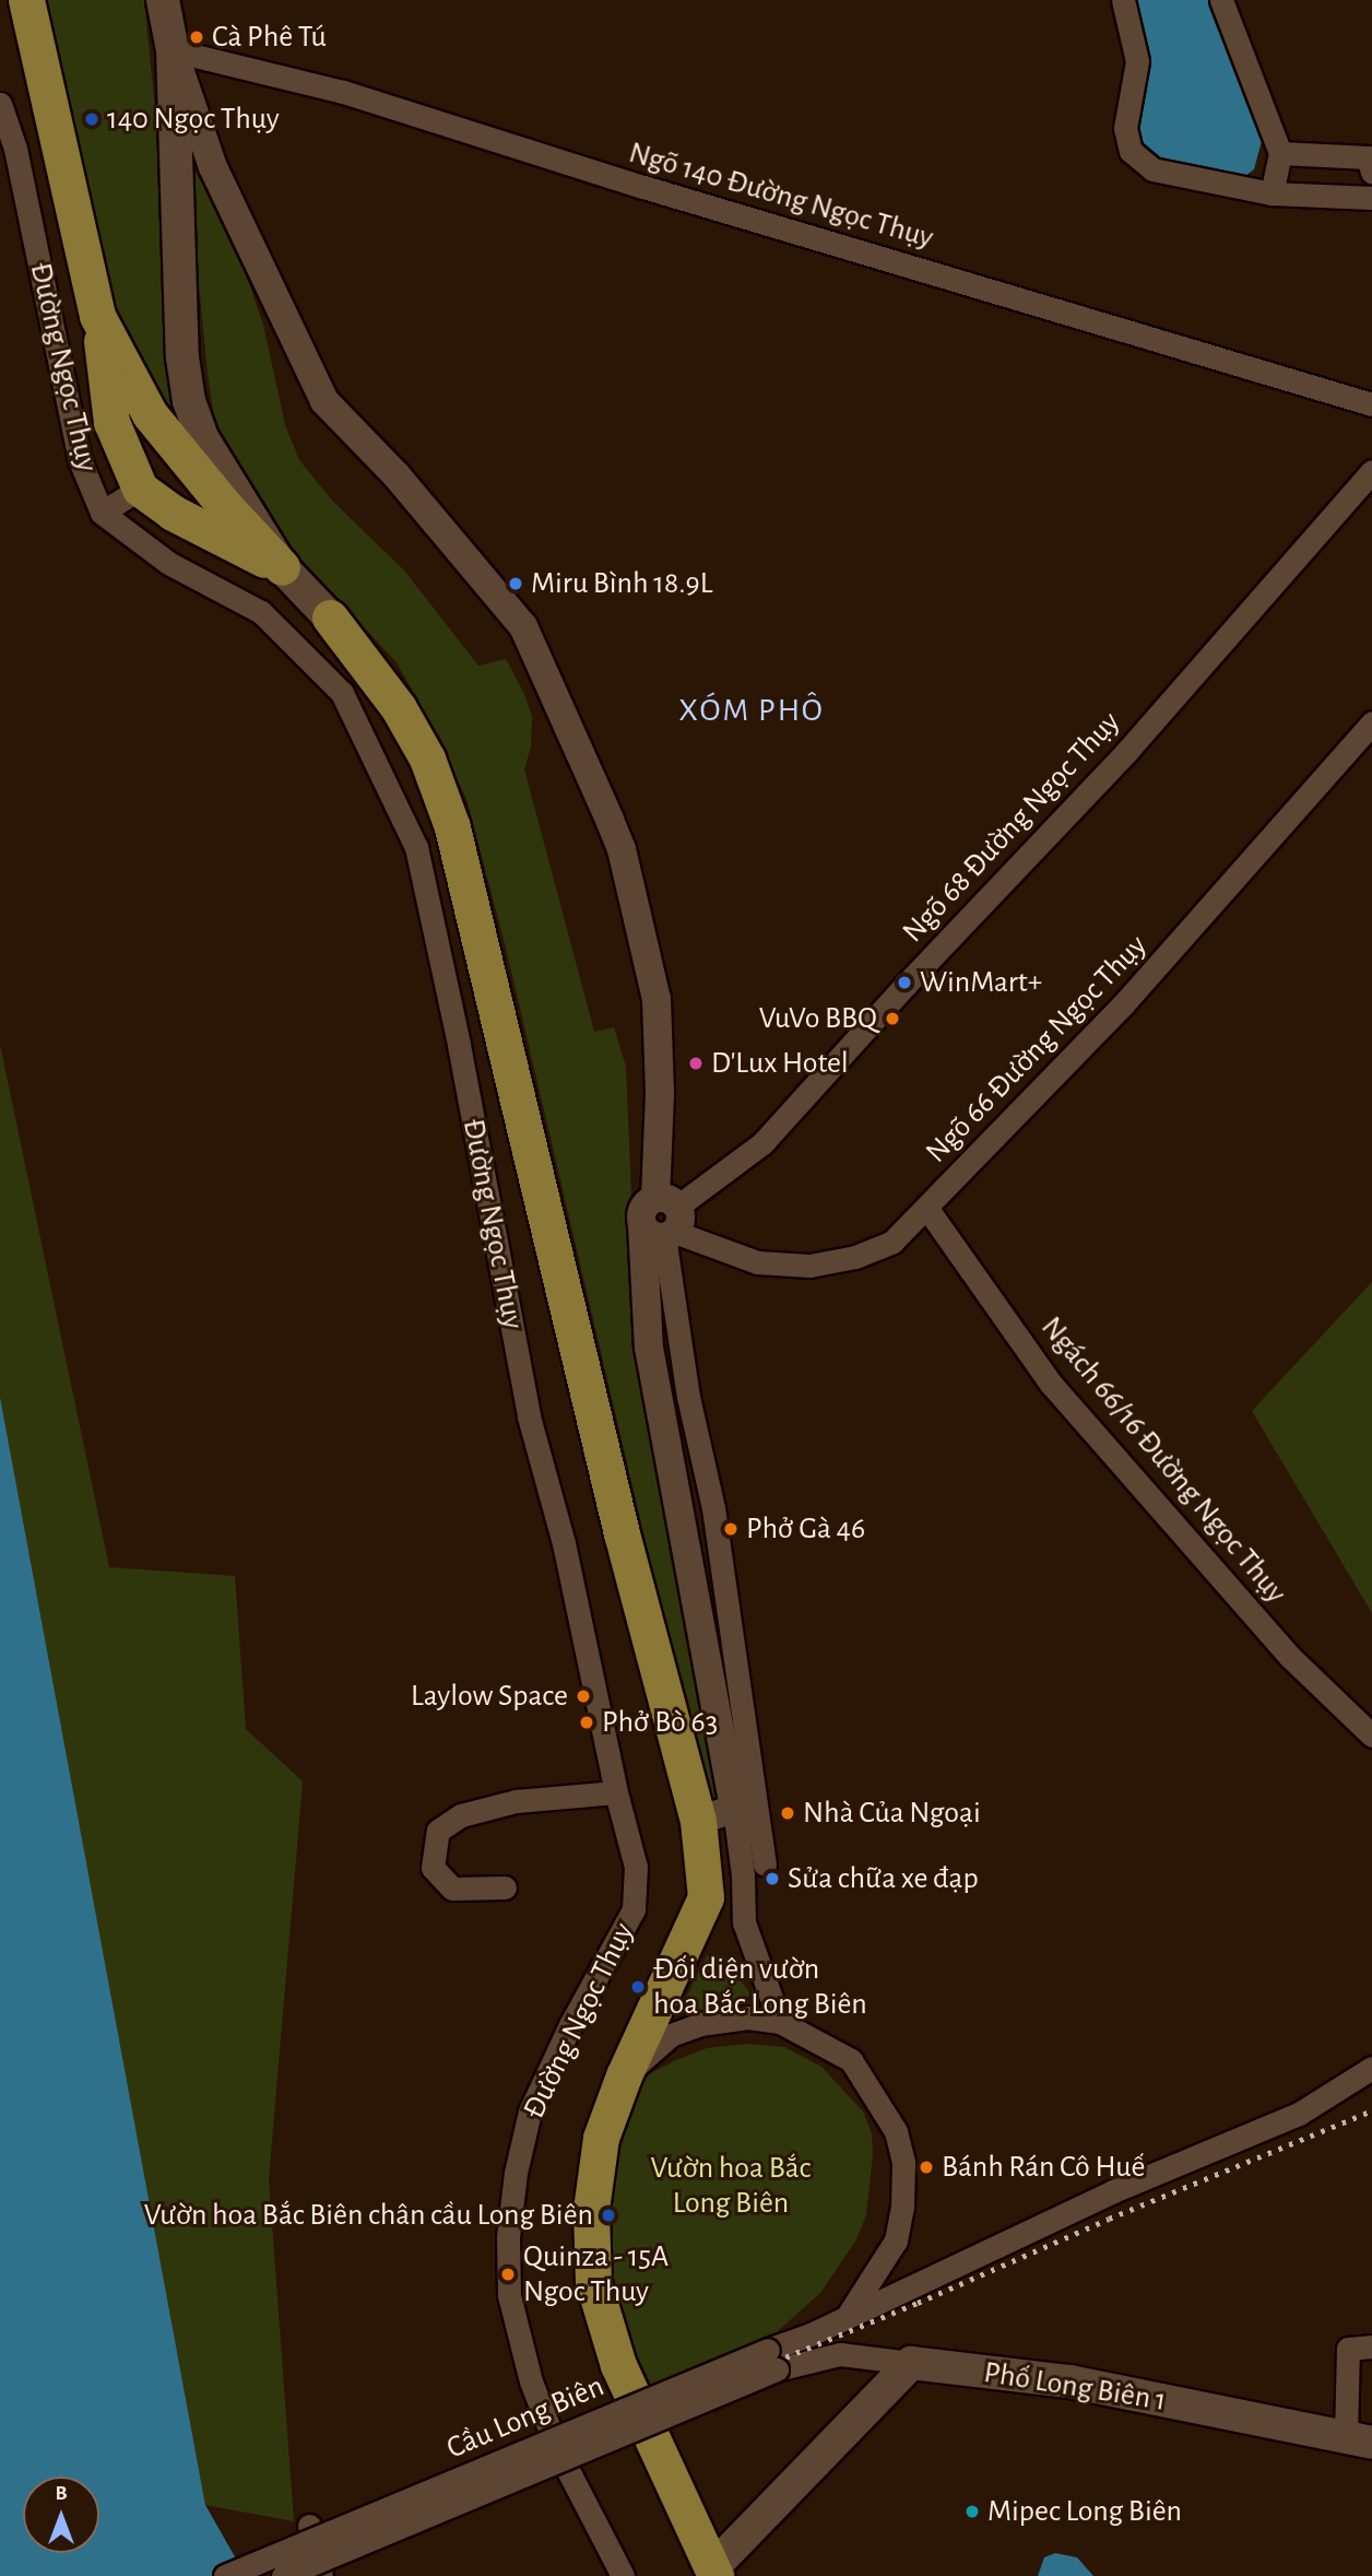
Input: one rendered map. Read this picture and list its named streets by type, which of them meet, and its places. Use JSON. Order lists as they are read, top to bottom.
{
  "streets": {
    "main road": ["Đường Ngọc Thụy", "Phố Long Biên 1"],
    "street": [
      "Ngõ 140 Đường Ngọc Thụy",
      "Ngõ 68 Đường Ngọc Thụy",
      "Ngõ 66 Đường Ngọc Thụy",
      "Ngách 66/16 Đường Ngọc Thụy",
      "Cầu Long Biên"
    ]
  },
  "crossings": [
    ["Đường Ngọc Thụy", "Cầu Long Biên"],
    ["Ngõ 68 Đường Ngọc Thụy", "Ngõ 66 Đường Ngọc Thụy"],
    ["Ngõ 66 Đường Ngọc Thụy", "Ngách 66/16 Đường Ngọc Thụy"],
    ["Phố Long Biên 1", "Cầu Long Biên"]
  ],
  "districts": ["XÓM PHÔ"],
  "parks": ["Vườn hoa Bắc Long Biên"],
  "places": [
    "Cà Phê Tú",
    "140 Ngọc Thụy",
    "Miru Bình 18.9L",
    "WinMart+",
    "VuVo BBQ",
    "D'Lux Hotel",
    "Phở Gà 46",
    "Laylow Space",
    "Phở Bò 63",
    "Nhà Của Ngoại",
    "Sửa chữa xe đạp",
    "Đối diện vườn hoa Bắc Long Biên",
    "Bánh Rán Cô Huế",
    "Vườn hoa Bắc Biên chân cầu Long Biên",
    "Quinza - 15A Ngoc Thuy",
    "Mipec Long Biên"
  ],
  "north": "top"
}
